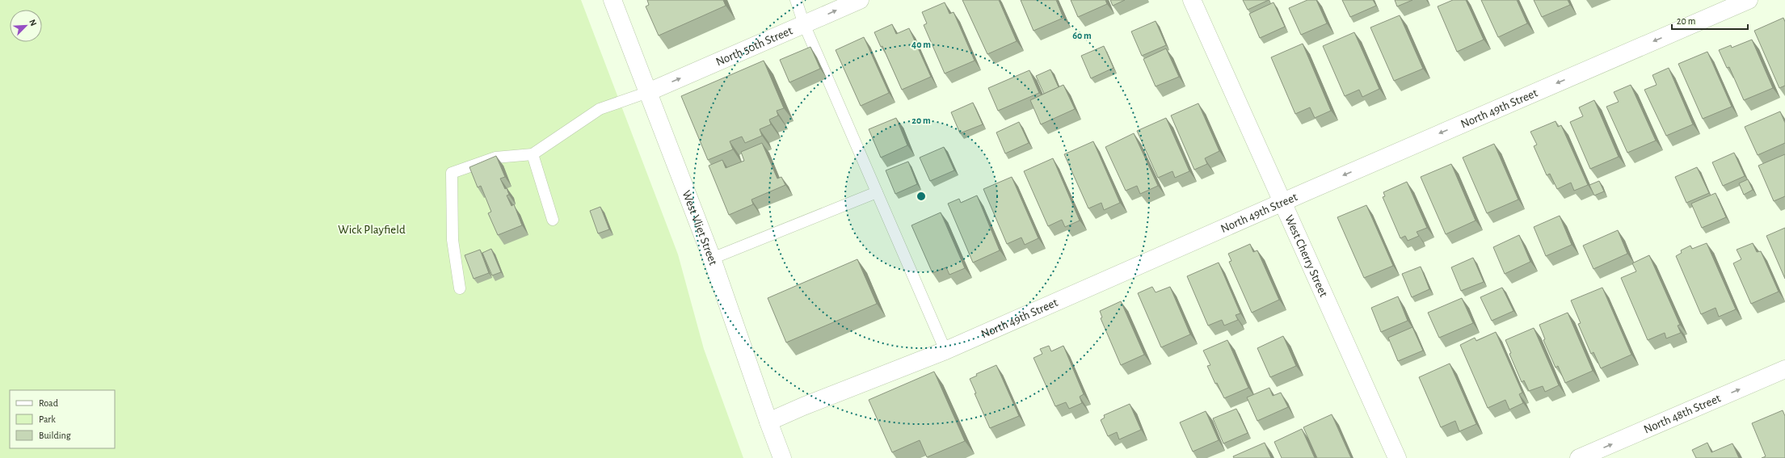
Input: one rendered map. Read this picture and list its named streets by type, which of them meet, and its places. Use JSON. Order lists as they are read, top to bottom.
{
  "streets": {
    "street": [
      "North 50th Street",
      "North 49th Street",
      "West Vliet Street",
      "West Cherry Street",
      "North 48th Street"
    ]
  },
  "crossings": [
    ["North 50th Street", "West Vliet Street"],
    ["North 49th Street", "West Vliet Street"],
    ["North 49th Street", "West Cherry Street"]
  ],
  "one_way": ["North 50th Street", "North 49th Street", "North 48th Street"],
  "parks": ["Wick Playfield"],
  "legend": ["Road", "Park", "Building"],
  "scale_bar": "20 m",
  "north": "top right",
  "rings": ["60 m", "40 m", "20 m"]
}
